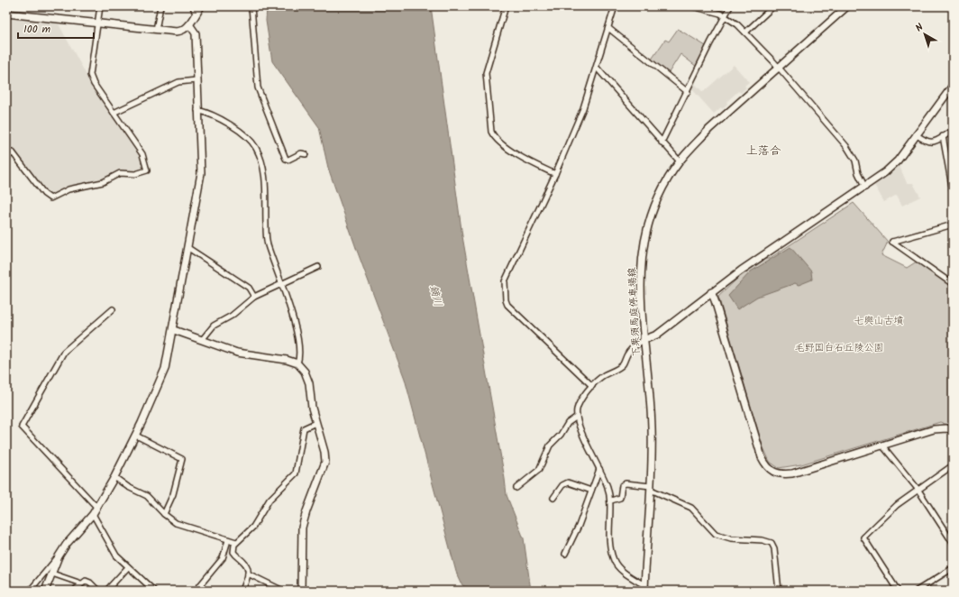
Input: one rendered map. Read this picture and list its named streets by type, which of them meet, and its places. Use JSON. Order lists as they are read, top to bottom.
{
  "streets": {
    "street": ["下栗須馬庭停車場線"]
  },
  "districts": ["上落合"],
  "water": ["鏑川"],
  "parks": ["七輿山古墳", "毛野国白石丘陵公園"],
  "scale_bar": "100 m",
  "north": "top left"
}
